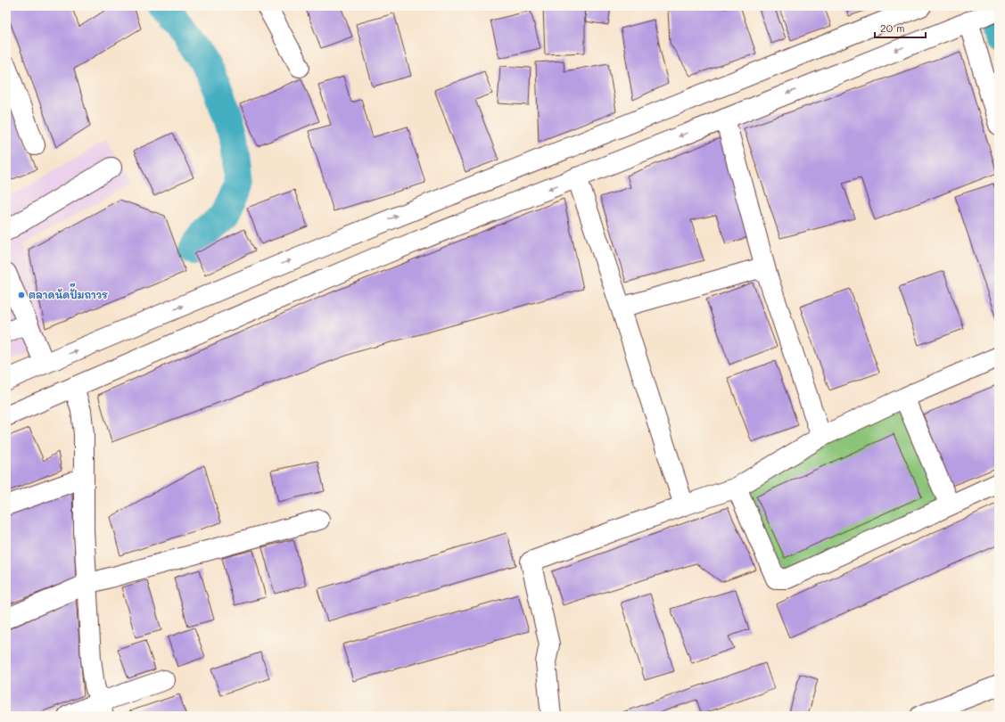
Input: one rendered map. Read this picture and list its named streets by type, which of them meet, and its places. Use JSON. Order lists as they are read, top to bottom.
{
  "places": ["ตลาดนัดปั๊มถาวร"],
  "scale_bar": "20 m"
}
